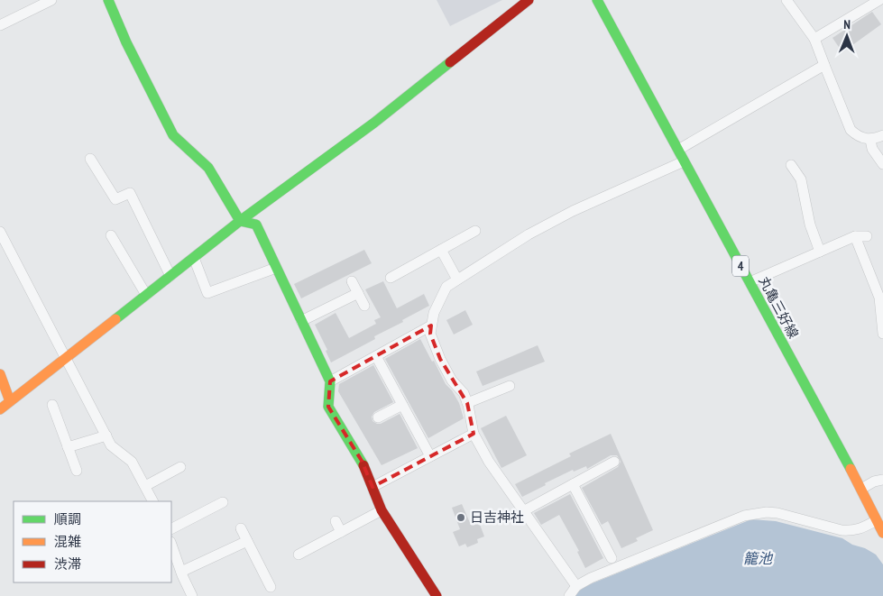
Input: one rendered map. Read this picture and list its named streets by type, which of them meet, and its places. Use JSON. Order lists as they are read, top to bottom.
{
  "streets": {
    "street": ["4", "丸亀三好線"]
  },
  "water": ["籠池"],
  "places": ["日吉神社"],
  "legend": ["順調", "混雑", "渋滞"],
  "north": "top"
}
